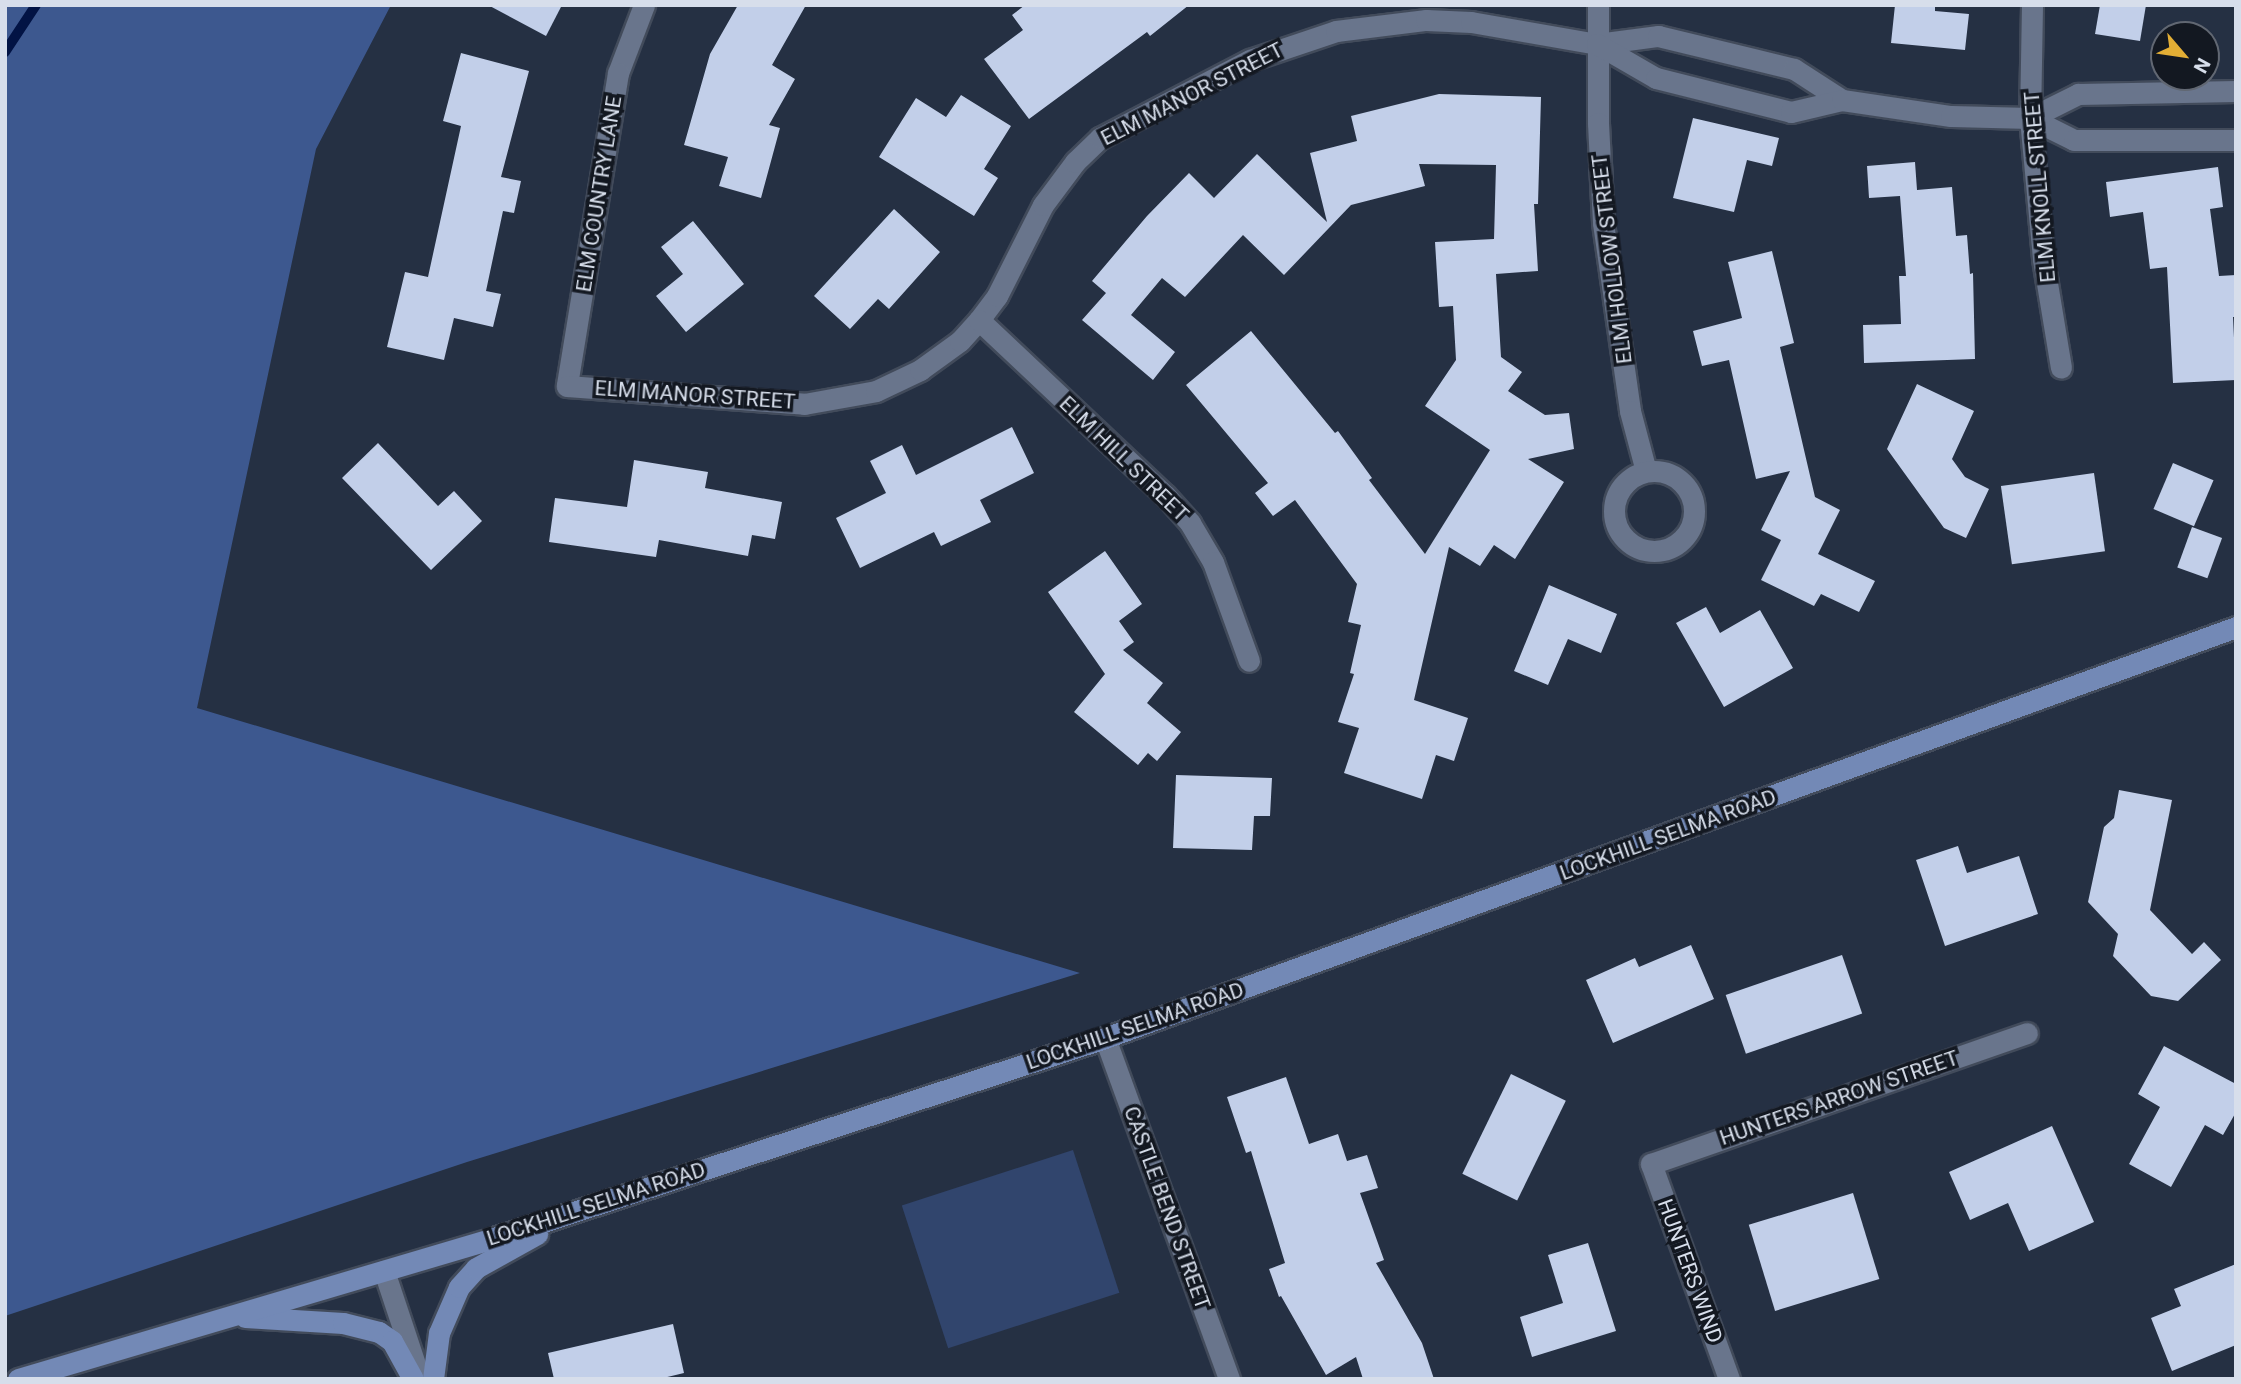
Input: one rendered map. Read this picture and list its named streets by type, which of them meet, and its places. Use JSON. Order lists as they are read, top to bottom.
{
  "streets": {
    "main road": ["LOCKHILL SELMA ROAD"],
    "street": [
      "ELM MANOR STREET",
      "ELM KNOLL STREET",
      "ELM COUNTRY LANE",
      "ELM HOLLOW STREET",
      "ELM HILL STREET",
      "HUNTERS ARROW STREET",
      "CASTLE BEND STREET",
      "HUNTERS WIND"
    ]
  },
  "crossings": [
    ["ELM MANOR STREET", "ELM KNOLL STREET"],
    ["ELM MANOR STREET", "ELM COUNTRY LANE"],
    ["ELM MANOR STREET", "ELM HOLLOW STREET"],
    ["ELM MANOR STREET", "ELM HILL STREET"],
    ["LOCKHILL SELMA ROAD", "CASTLE BEND STREET"],
    ["HUNTERS ARROW STREET", "HUNTERS WIND"]
  ],
  "north": "bottom right"
}
